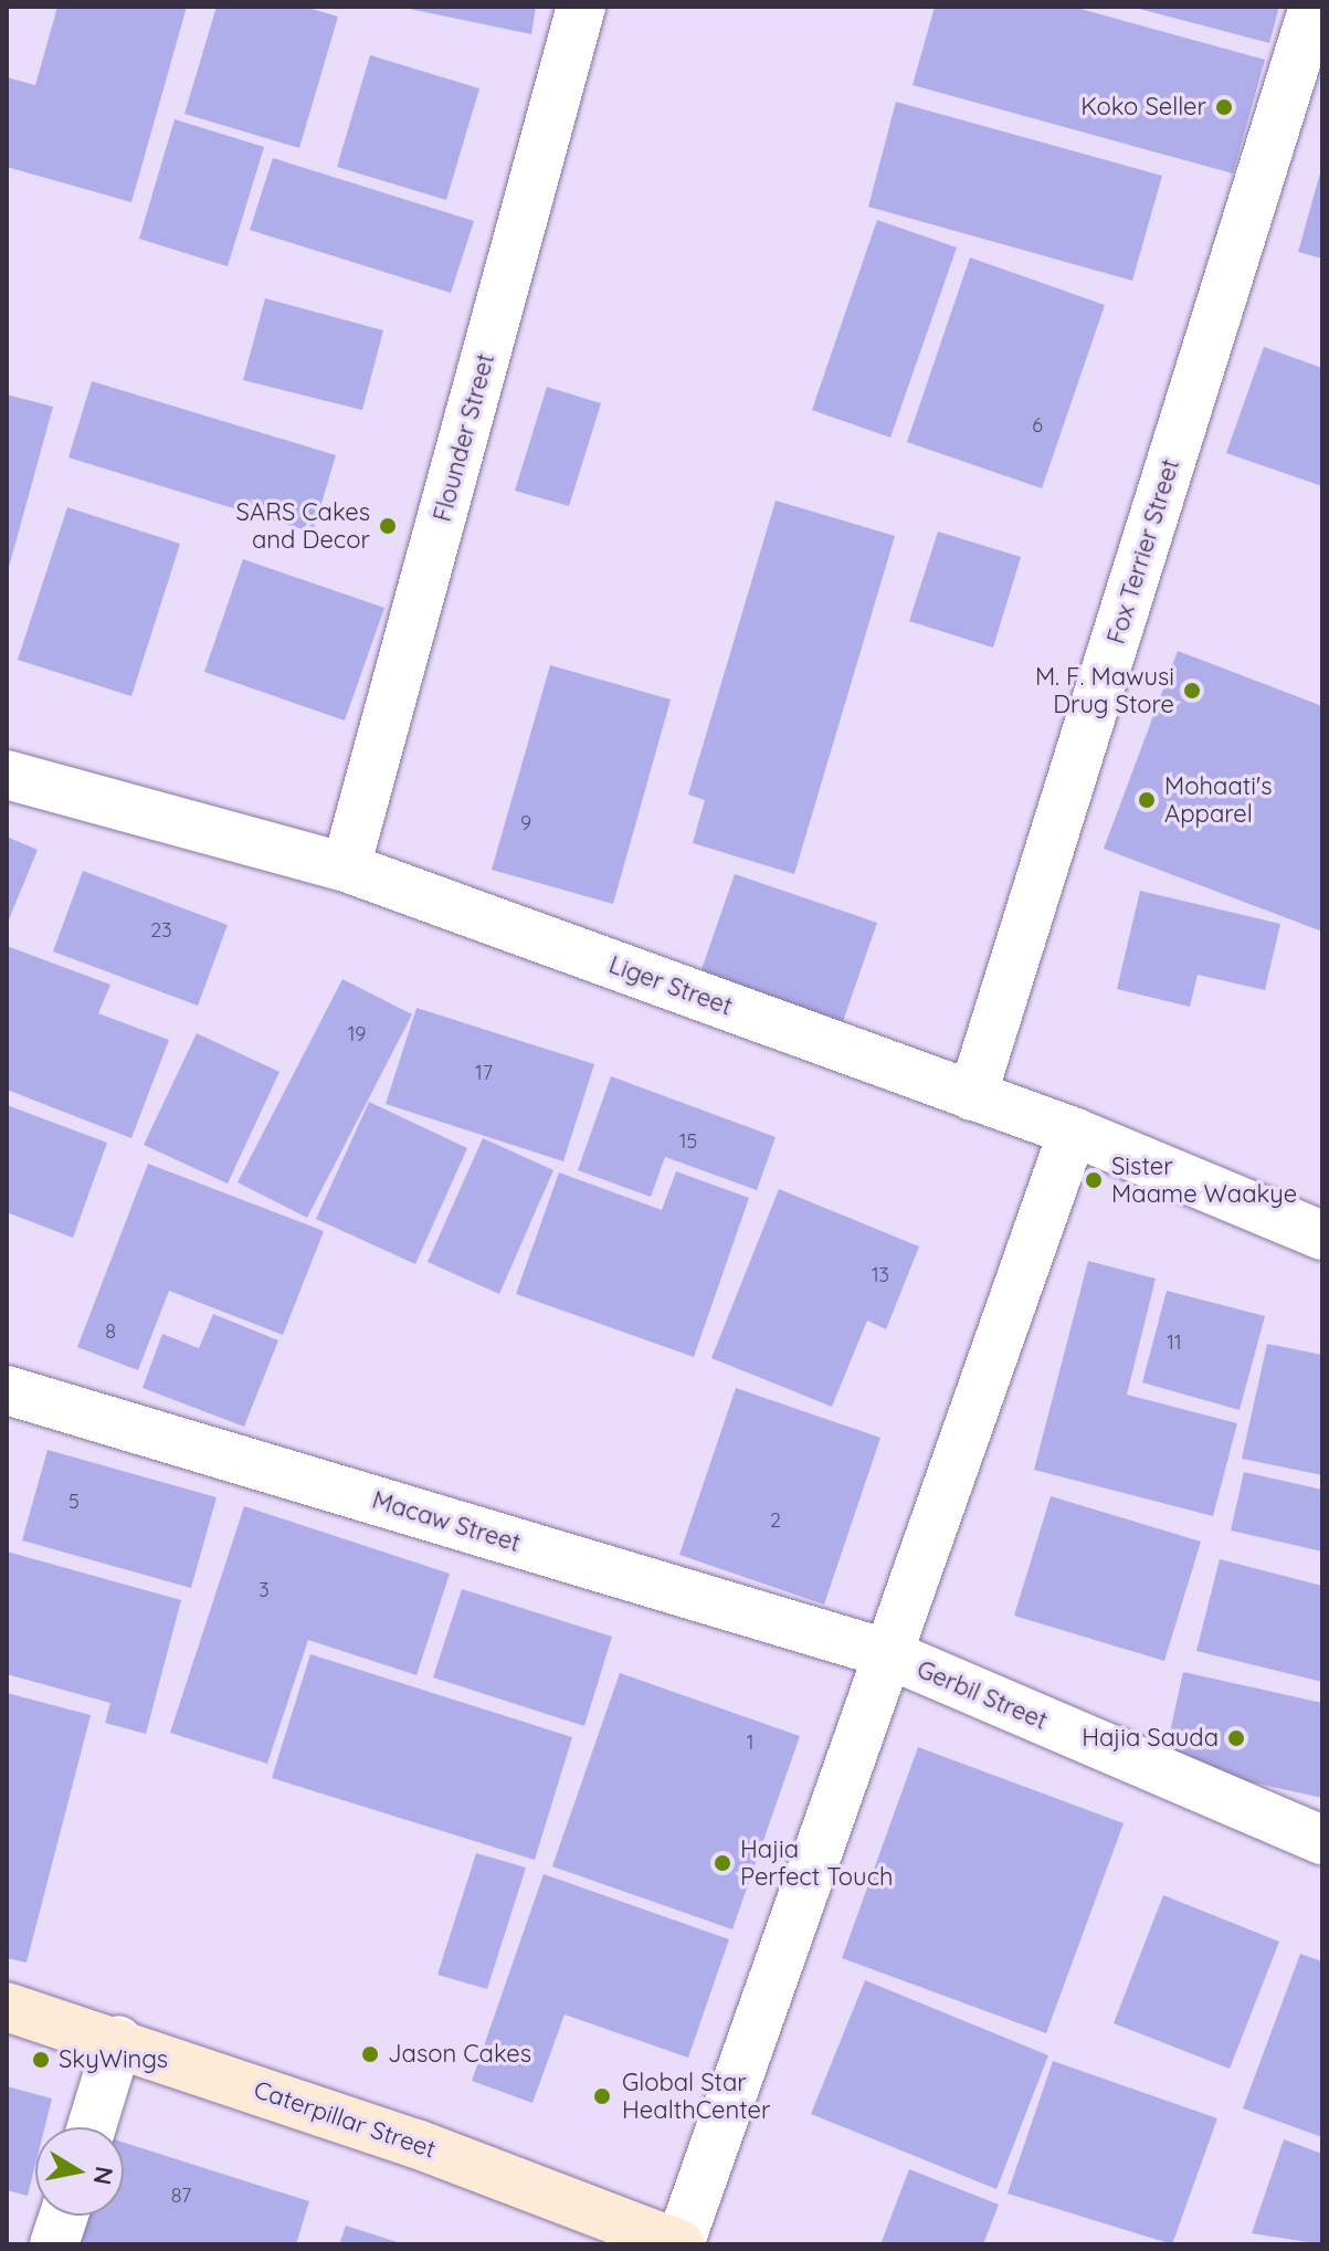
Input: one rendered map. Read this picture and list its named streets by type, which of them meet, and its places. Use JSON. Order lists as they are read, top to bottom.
{
  "streets": {
    "street": [
      "Flounder Street",
      "Fox Terrier Street",
      "Liger Street",
      "Macaw Street",
      "Gerbil Street",
      "Caterpillar Street"
    ]
  },
  "crossings": [
    ["Flounder Street", "Liger Street"],
    ["Fox Terrier Street", "Liger Street"],
    ["Macaw Street", "Gerbil Street"]
  ],
  "places": [
    "Koko Seller",
    "SARS Cakes and Decor",
    "M. F. Mawusi Drug Store",
    "Mohaati's Apparel",
    "Sister Maame Waakye",
    "Hajia Sauda",
    "Hajia Perfect Touch",
    "Jason Cakes",
    "SkyWings",
    "Global Star HealthCenter"
  ],
  "house_numbers": [
    "6",
    "9",
    "23",
    "19",
    "17",
    "15",
    "13",
    "8",
    "11",
    "5",
    "2",
    "3",
    "1",
    "87"
  ],
  "north": "right"
}
